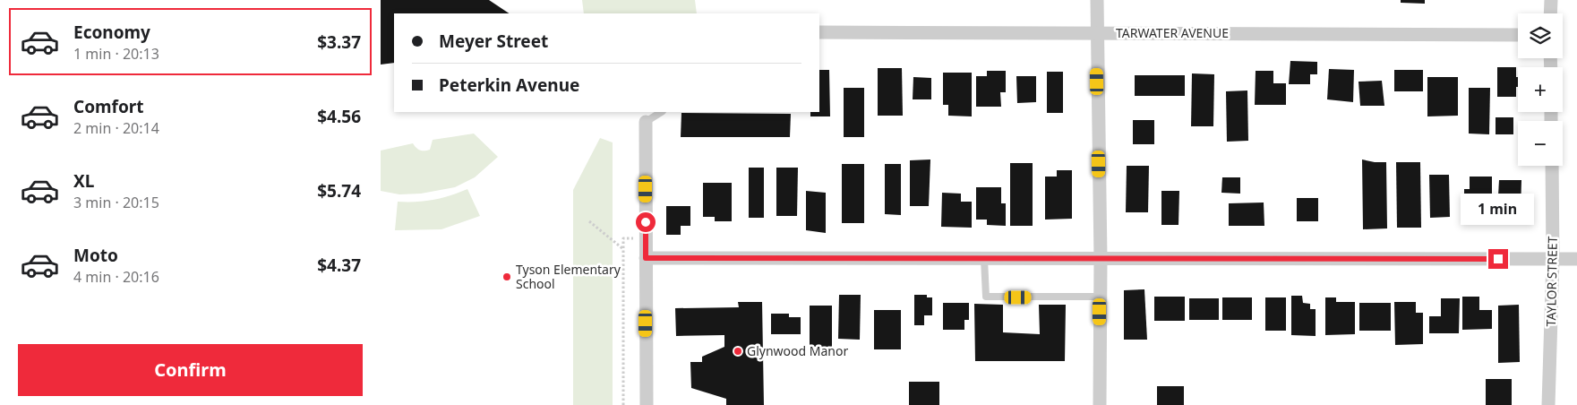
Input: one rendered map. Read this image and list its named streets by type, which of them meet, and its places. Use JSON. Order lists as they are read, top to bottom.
{
  "streets": {
    "street": ["TARWATER AVENUE", "TAYLOR STREET"]
  },
  "places": ["Tyson Elementary School", "Glynwood Manor"],
  "page": {
    "list": [
      {
        "name": "Economy",
        "note": "1 min · 20:13",
        "value": "$3.37"
      },
      {
        "name": "Comfort",
        "note": "2 min · 20:14",
        "value": "$4.56"
      },
      {
        "name": "XL",
        "note": "3 min · 20:15",
        "value": "$5.74"
      },
      {
        "name": "Moto",
        "note": "4 min · 20:16",
        "value": "$4.37"
      }
    ],
    "map_buttons": ["+", "−"],
    "banner": ["Meyer Street", "Peterkin Avenue"],
    "bubble": "1 min",
    "buttons": "Confirm"
  }
}
